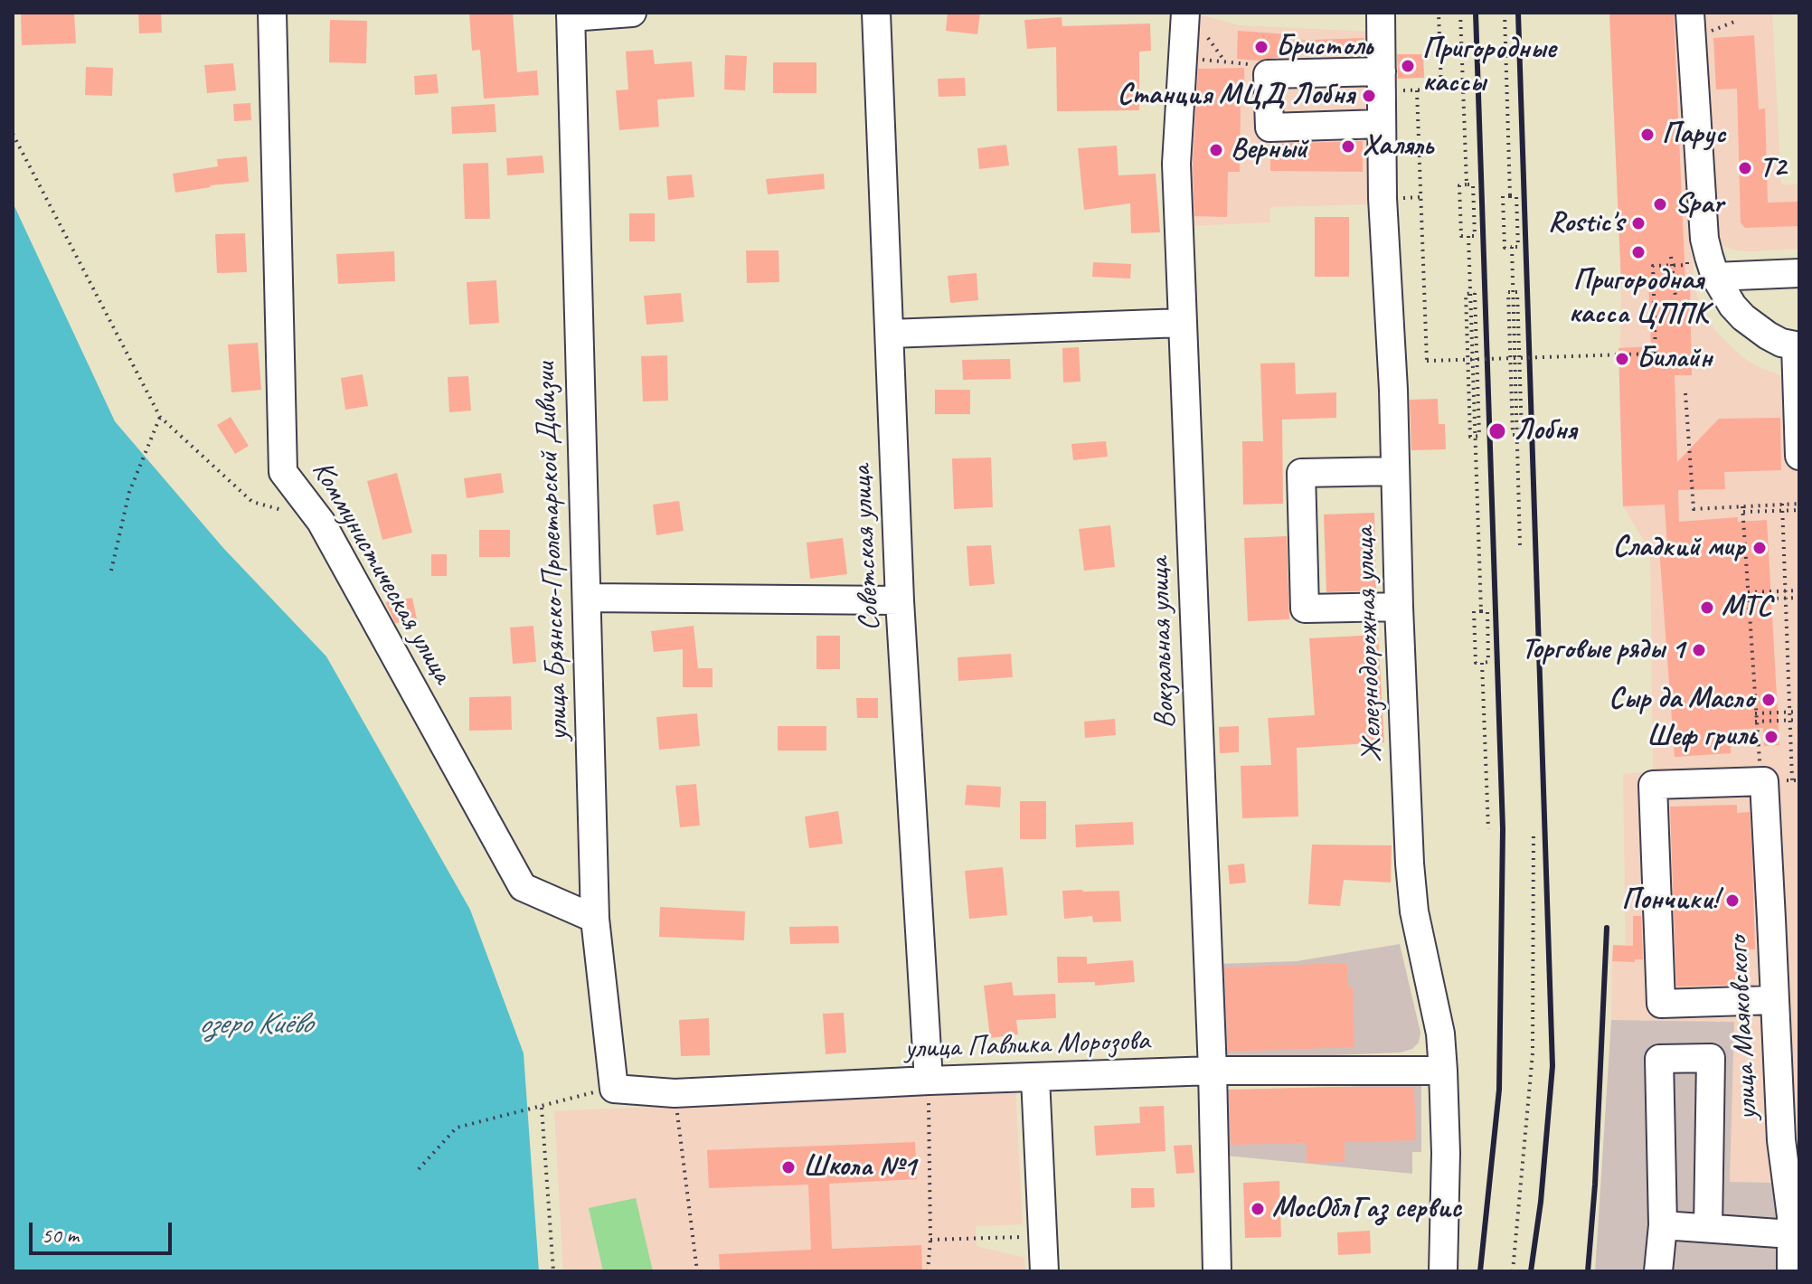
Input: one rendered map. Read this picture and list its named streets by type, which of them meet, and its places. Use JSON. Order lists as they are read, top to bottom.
{
  "streets": {
    "street": [
      "Советская улица",
      "улица Брянско-Пролетарской Дивизии",
      "Коммунистическая улица",
      "Вокзальная улица",
      "Железнодорожная улица",
      "улица Маяковского",
      "улица Павлика Морозова"
    ]
  },
  "crossings": [
    ["Советская улица", "улица Павлика Морозова"],
    ["улица Брянско-Пролетарской Дивизии", "Коммунистическая улица"],
    ["улица Брянско-Пролетарской Дивизии", "улица Павлика Морозова"],
    ["Вокзальная улица", "улица Павлика Морозова"],
    ["Железнодорожная улица", "улица Павлика Морозова"]
  ],
  "water": ["озеро Киёво"],
  "places": [
    "Бристоль",
    "Пригородные кассы",
    "Станция МЦД Лобня",
    "Парус",
    "Халяль",
    "Верный",
    "T2",
    "Spar",
    "Rostic's",
    "Пригородная касса ЦППК",
    "Билайн",
    "Лобня",
    "Сладкий мир",
    "МТС",
    "Торговые ряды 1",
    "Сыр да Масло",
    "Шеф гриль",
    "Пончики!",
    "Школа №1",
    "МосОблГаз сервис"
  ],
  "scale_bar": "50 m"
}
